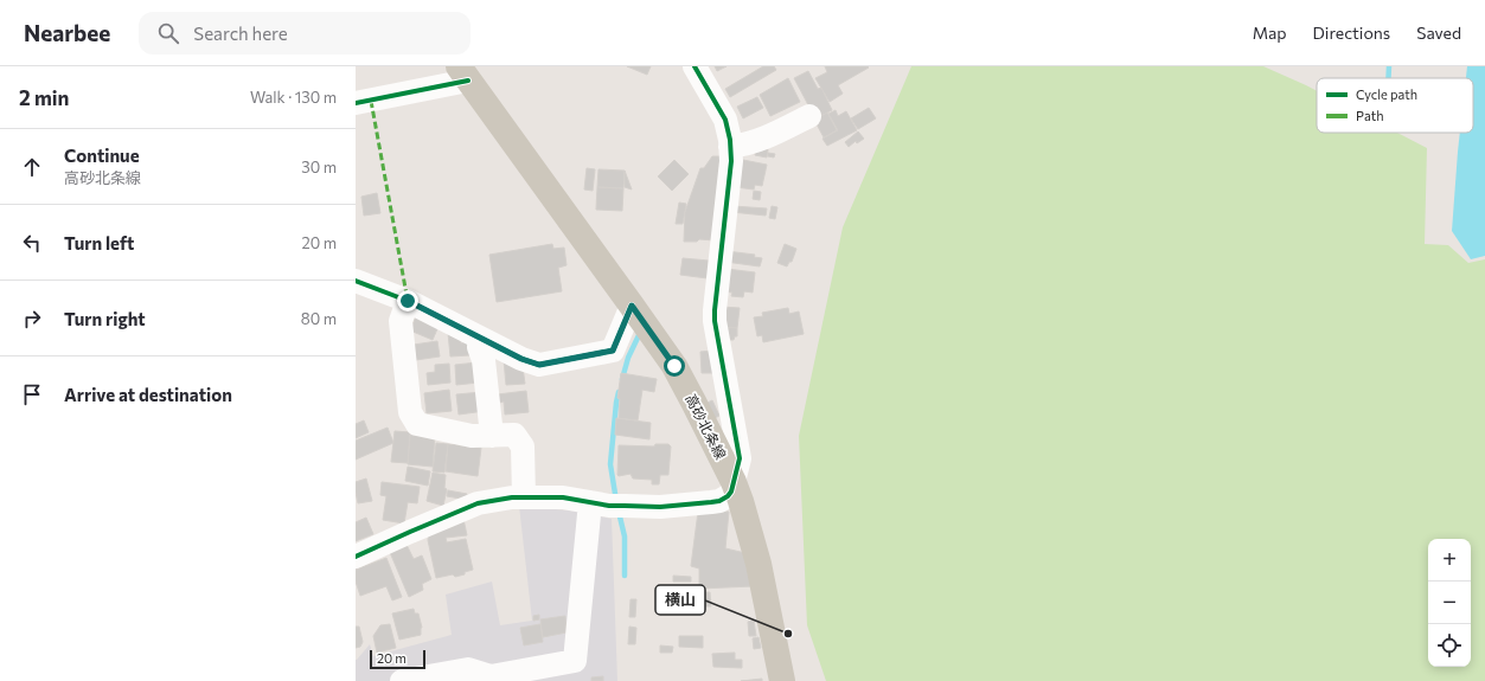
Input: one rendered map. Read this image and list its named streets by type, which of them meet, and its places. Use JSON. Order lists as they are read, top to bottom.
{
  "streets": {
    "main road": ["高砂北条線"]
  },
  "places": ["横山"],
  "legend": ["Cycle path", "Path"],
  "scale_bar": "20 m",
  "page": {
    "header": "Nearbee",
    "search": "Search here",
    "nav": ["Map", "Directions", "Saved"],
    "heading": ["2 min", "Walk · 130 m"],
    "list": [
      ["Continue", "高砂北条線", "30 m"],
      ["Turn left", "20 m"],
      ["Turn right", "80 m"],
      "Arrive at destination"
    ],
    "map_buttons": ["+", "−"],
    "scale": "20 m"
  }
}
